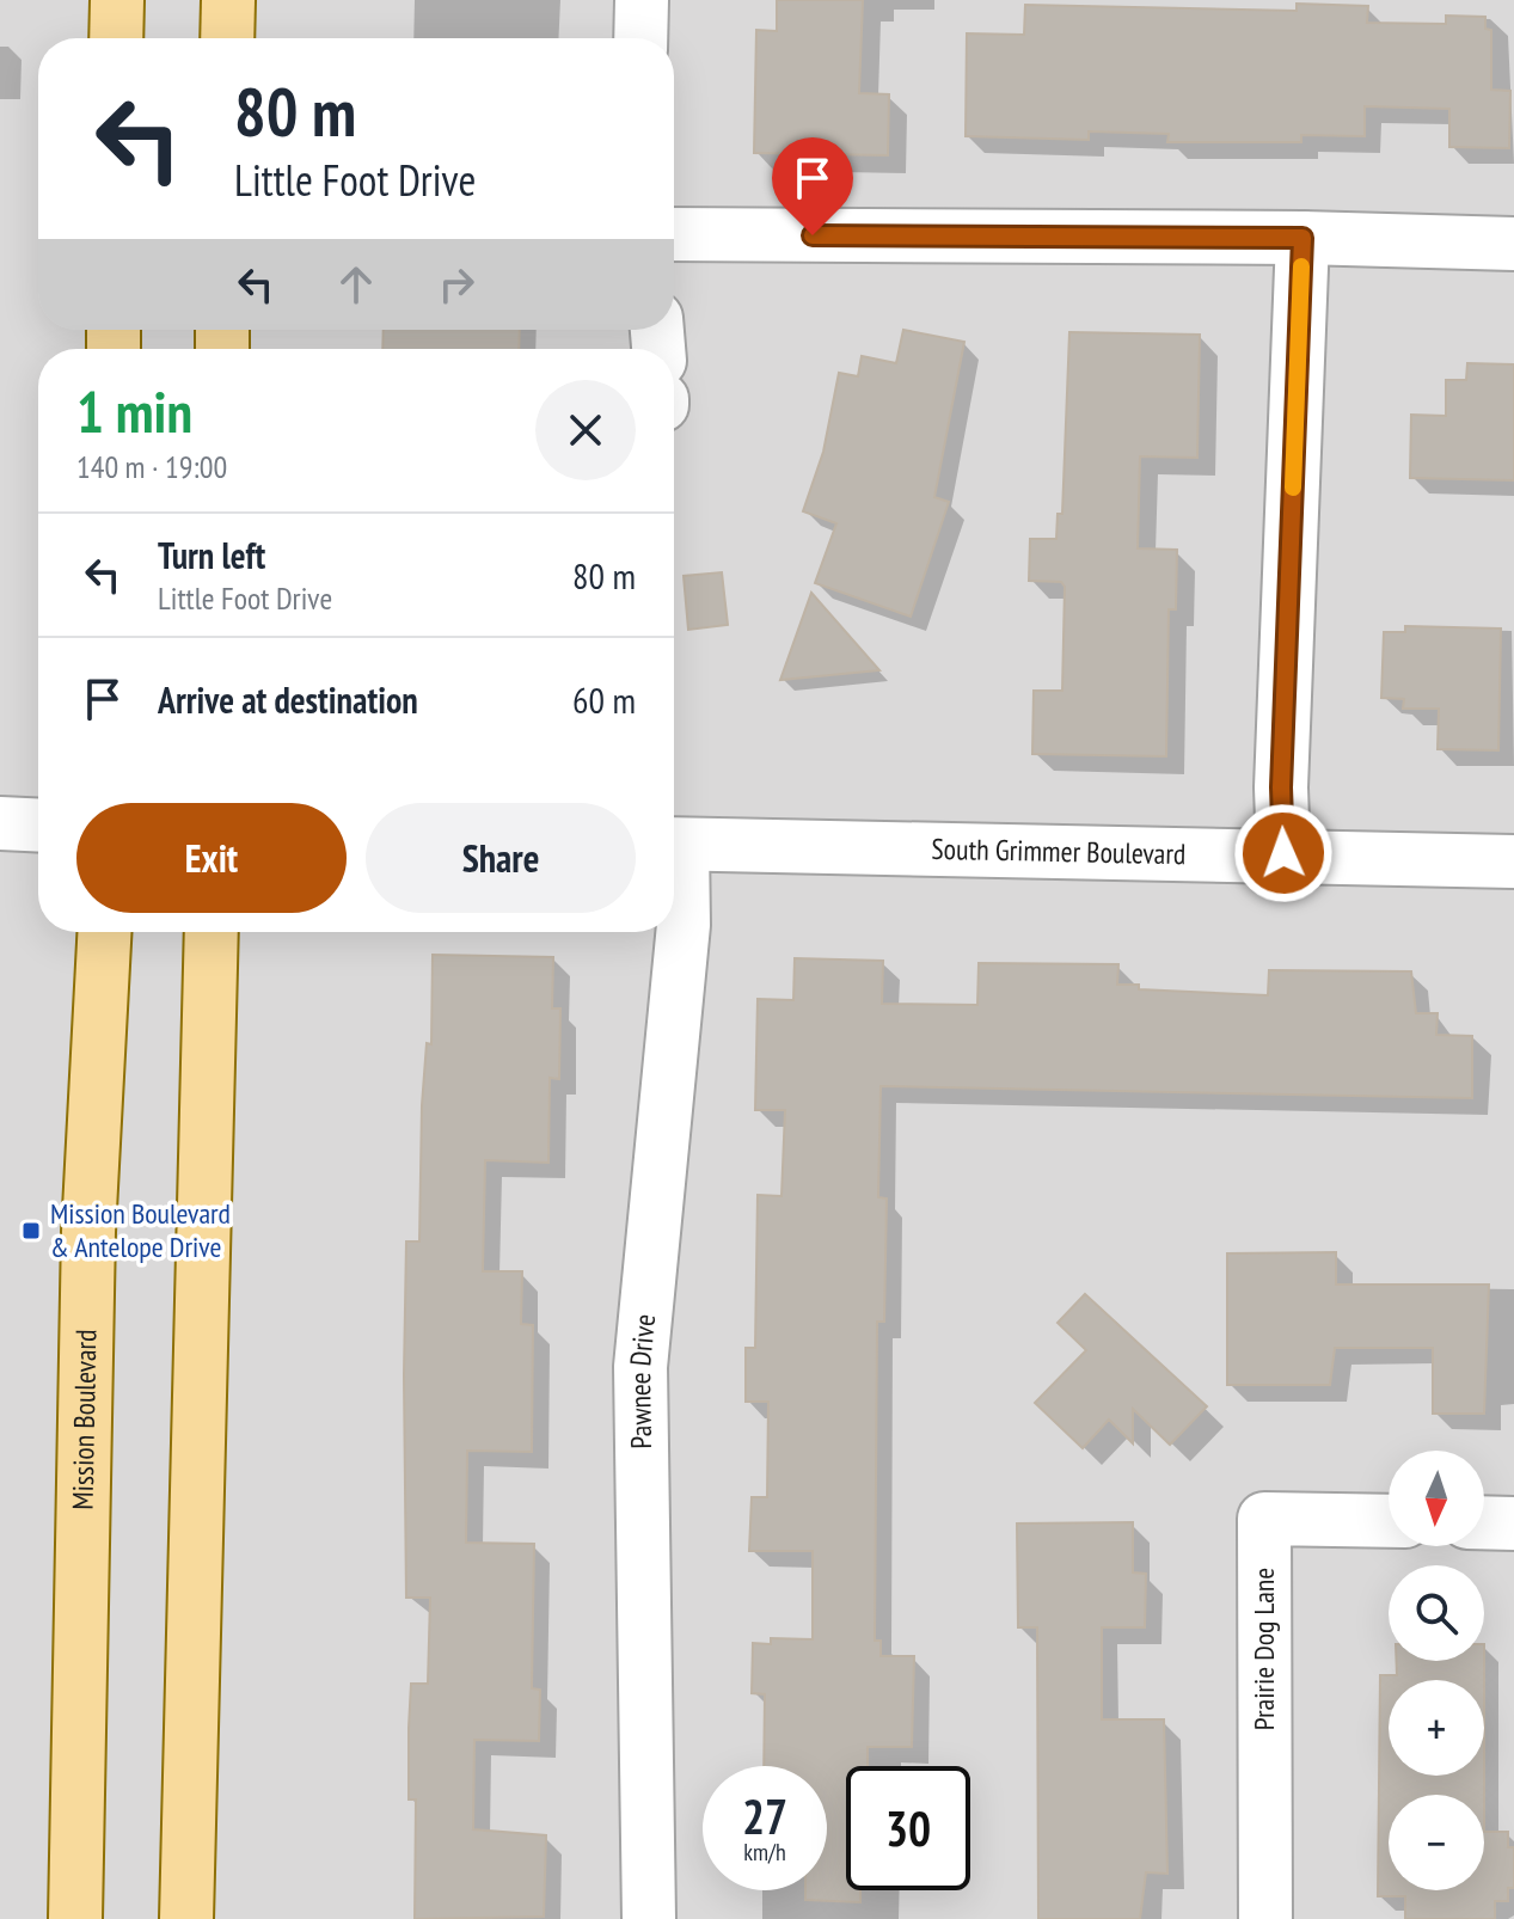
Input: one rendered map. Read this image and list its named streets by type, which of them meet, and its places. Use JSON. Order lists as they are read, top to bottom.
{
  "streets": {
    "main road": ["Mission Boulevard"],
    "street": ["South Grimmer Boulevard", "Pawnee Drive", "Prairie Dog Lane"]
  },
  "places": {
    "transit": ["Mission Boulevard & Antelope Drive"]
  },
  "north": "bottom",
  "page": {
    "turn": ["80 m", "Little Foot Drive"],
    "heading": ["1 min", "140 m · 19:00"],
    "list": [
      {
        "name": "Turn left",
        "note": "Little Foot Drive",
        "value": "80 m"
      },
      {
        "name": "Arrive at destination",
        "value": "60 m"
      }
    ],
    "buttons": ["Exit", "Share"],
    "map_buttons": ["+", "−"],
    "speed": "27 km/h",
    "limit": "30"
  }
}
